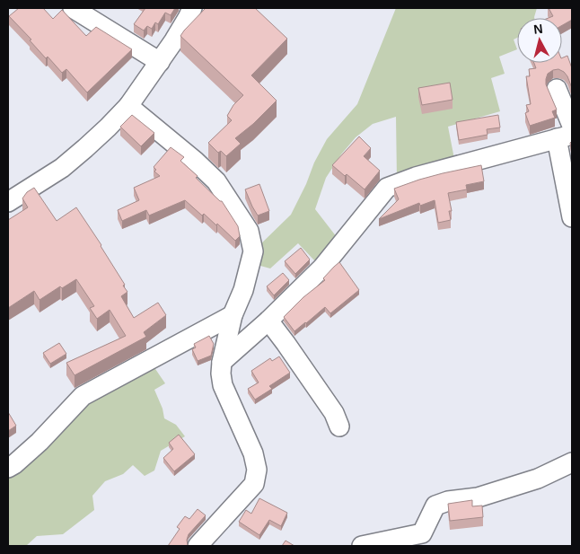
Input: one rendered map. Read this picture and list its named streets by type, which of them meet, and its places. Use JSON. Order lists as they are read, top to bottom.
{
  "north": "top"
}
